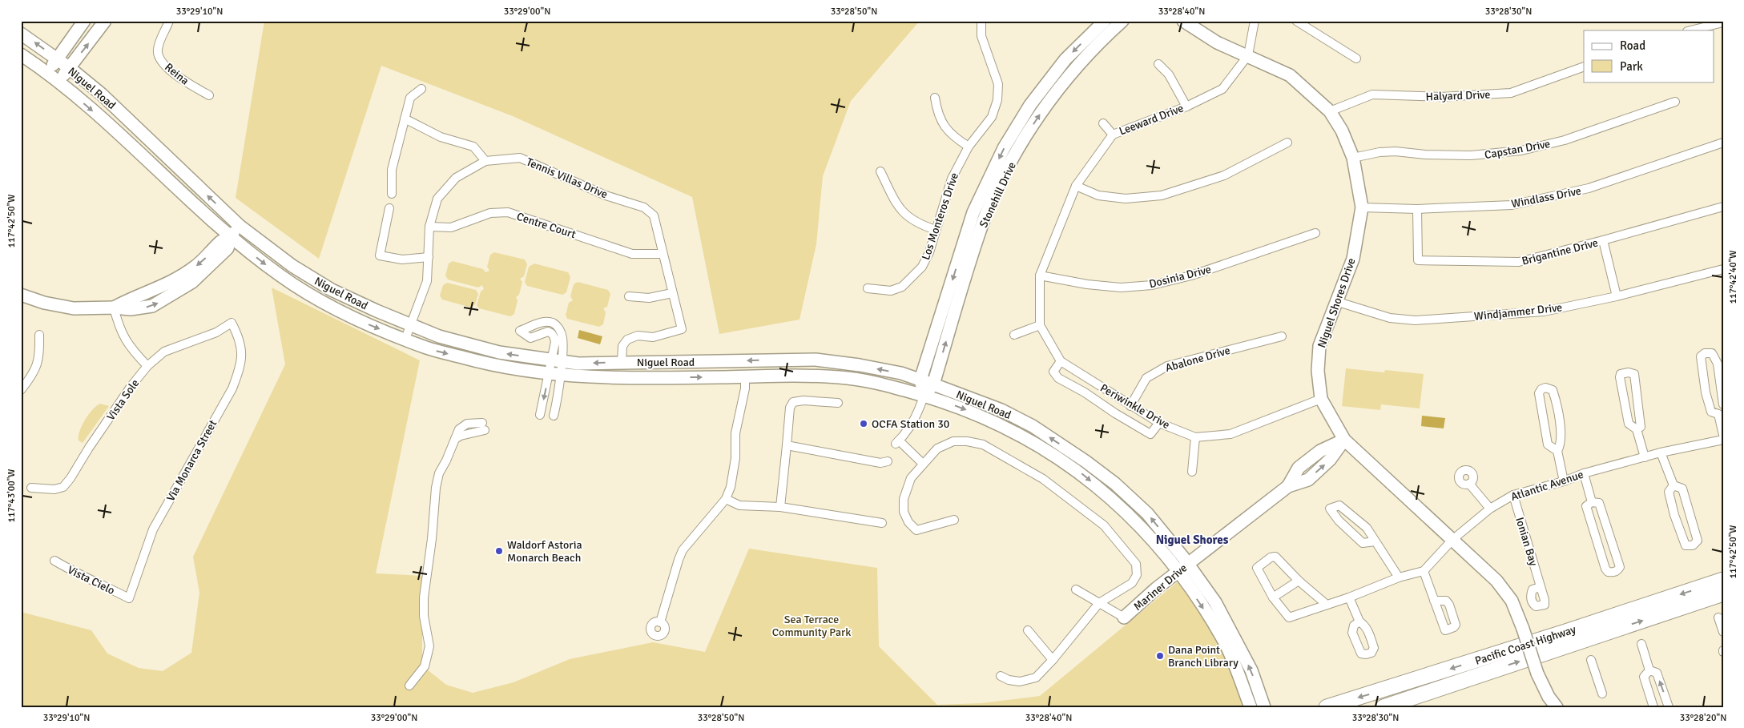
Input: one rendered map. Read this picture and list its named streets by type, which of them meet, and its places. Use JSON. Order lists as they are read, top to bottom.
{
  "streets": {
    "highway": ["Pacific Coast Highway"],
    "main road": [
      "Niguel Road",
      "Stonehill Drive",
      "Niguel Shores Drive",
      "Mariner Drive"
    ],
    "street": [
      "Reina",
      "Halyard Drive",
      "Leeward Drive",
      "Capstan Drive",
      "Tennis Villas Drive",
      "Windlass Drive",
      "Los Monteros Drive",
      "Centre Court",
      "Brigantine Drive",
      "Dosinia Drive",
      "Windjammer Drive",
      "Abalone Drive",
      "Vista Sole",
      "Periwinkle Drive",
      "Via Monarca Street",
      "Atlantic Avenue",
      "Ionian Bay",
      "Vista Cielo"
    ]
  },
  "crossings": [
    ["Niguel Road", "Tennis Villas Drive"],
    ["Niguel Road", "Stonehill Drive"],
    ["Niguel Road", "Mariner Drive"],
    ["Halyard Drive", "Niguel Shores Drive"],
    ["Leeward Drive", "Dosinia Drive"],
    ["Leeward Drive", "Niguel Shores Drive"],
    ["Leeward Drive", "Periwinkle Drive"],
    ["Capstan Drive", "Niguel Shores Drive"],
    ["Tennis Villas Drive", "Centre Court"],
    ["Windlass Drive", "Brigantine Drive"],
    ["Windlass Drive", "Niguel Shores Drive"],
    ["Niguel Shores Drive", "Windjammer Drive"],
    ["Niguel Shores Drive", "Periwinkle Drive"],
    ["Niguel Shores Drive", "Atlantic Avenue"],
    ["Niguel Shores Drive", "Mariner Drive"],
    ["Abalone Drive", "Periwinkle Drive"],
    ["Vista Sole", "Via Monarca Street"],
    ["Via Monarca Street", "Vista Cielo"],
    ["Atlantic Avenue", "Ionian Bay"]
  ],
  "districts": ["Niguel Shores"],
  "parks": ["Sea Terrace Community Park"],
  "places": ["OCFA Station 30", "Waldorf Astoria Monarch Beach", "Dana Point Branch Library"],
  "legend": ["Road", "Park"],
  "coordinates": [
    "33°29'10\"N",
    "33°29'00\"N",
    "33°28'50\"N",
    "33°28'40\"N",
    "33°28'30\"N",
    "117°42'50\"W",
    "117°42'40\"W",
    "117°43'00\"W",
    "33°28'20\"N"
  ]
}
